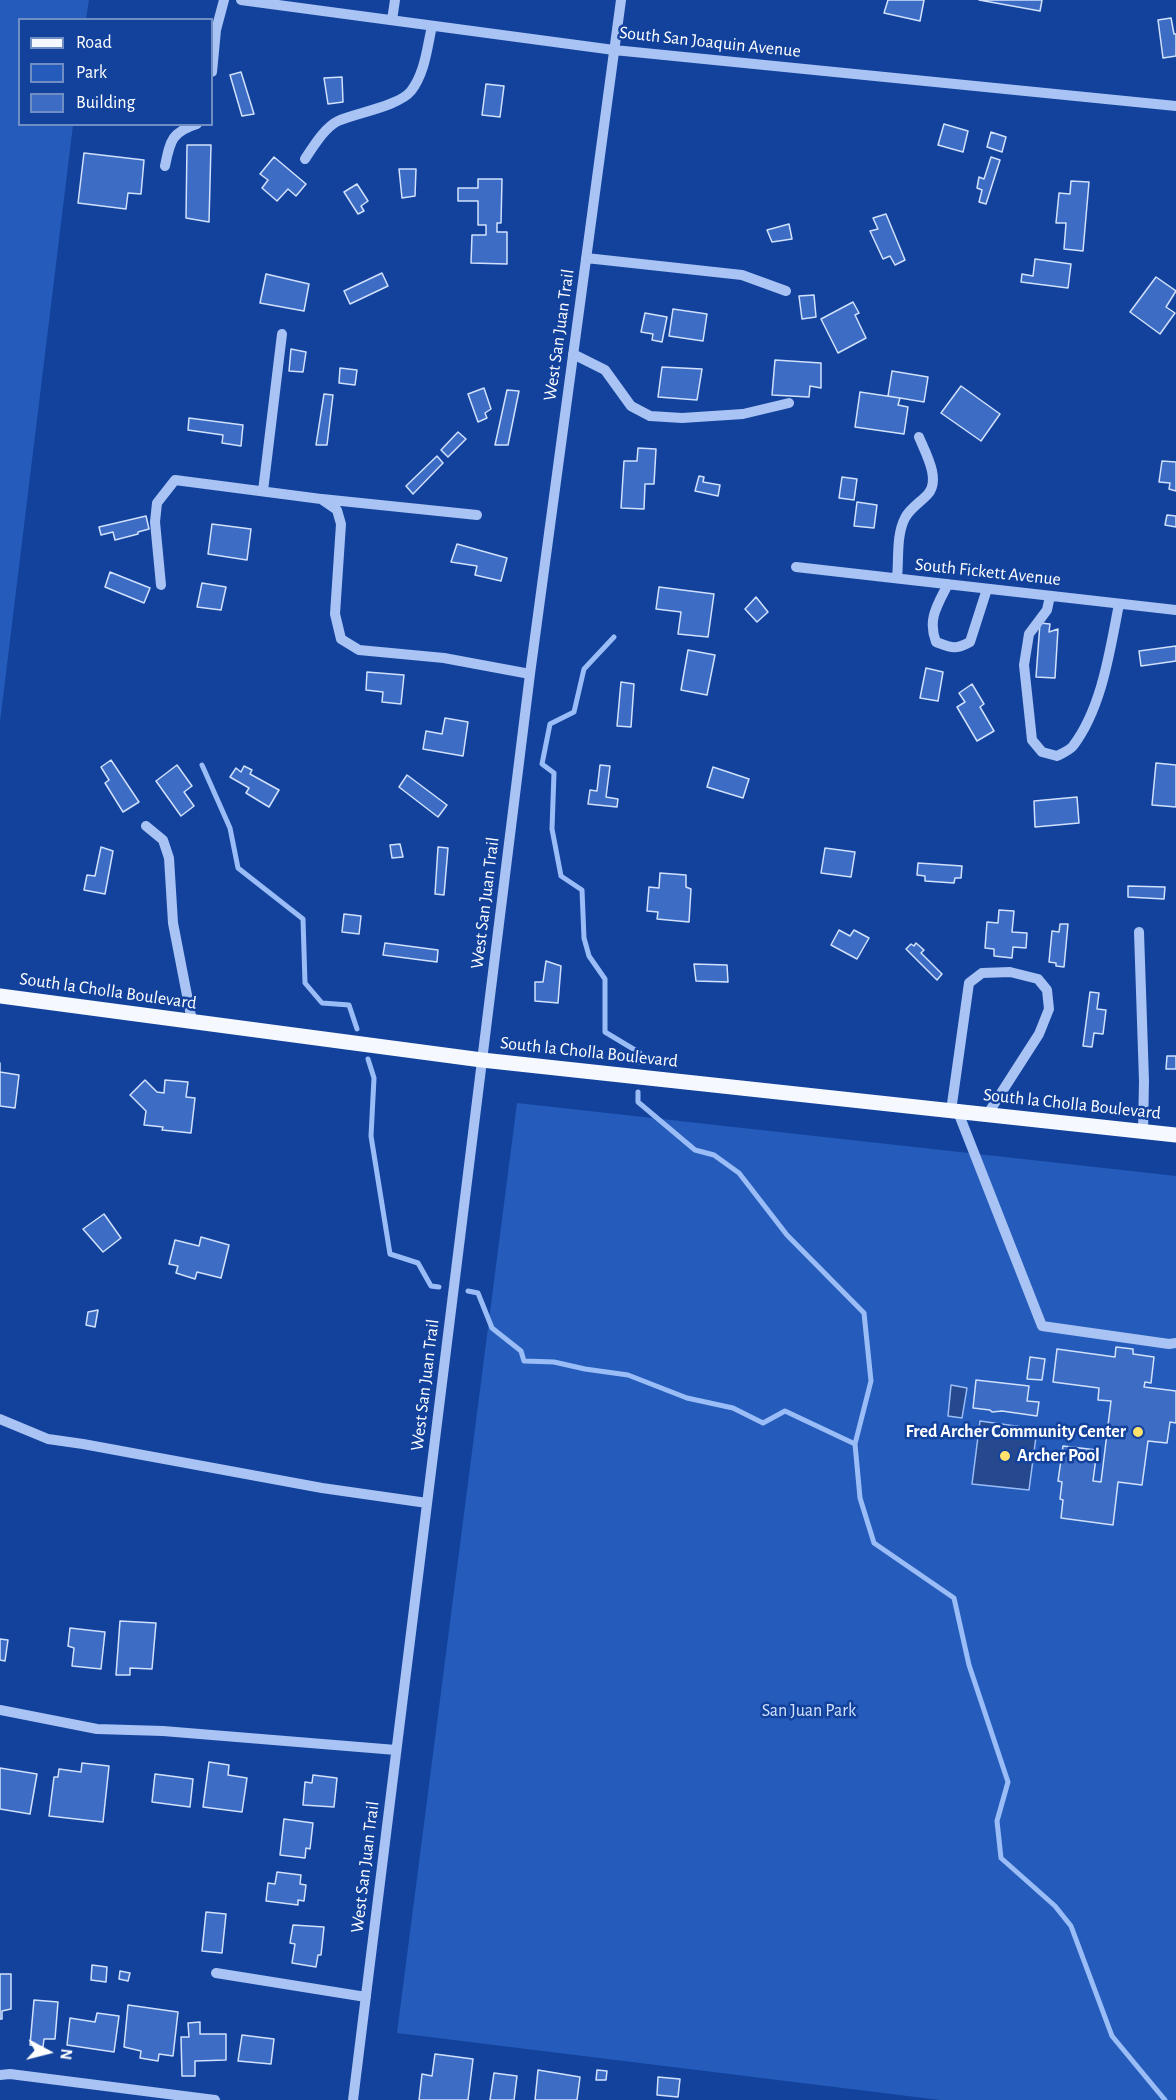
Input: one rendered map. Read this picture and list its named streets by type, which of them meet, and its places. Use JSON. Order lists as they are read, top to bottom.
{
  "streets": {
    "main road": ["South la Cholla Boulevard"],
    "street": ["South San Joaquin Avenue", "West San Juan Trail", "South Fickett Avenue"]
  },
  "crossings": [
    ["South San Joaquin Avenue", "West San Juan Trail"],
    ["West San Juan Trail", "South la Cholla Boulevard"]
  ],
  "parks": ["San Juan Park"],
  "places": ["Fred Archer Community Center", "Archer Pool"],
  "legend": ["Road", "Park", "Building"],
  "north": "right"
}
